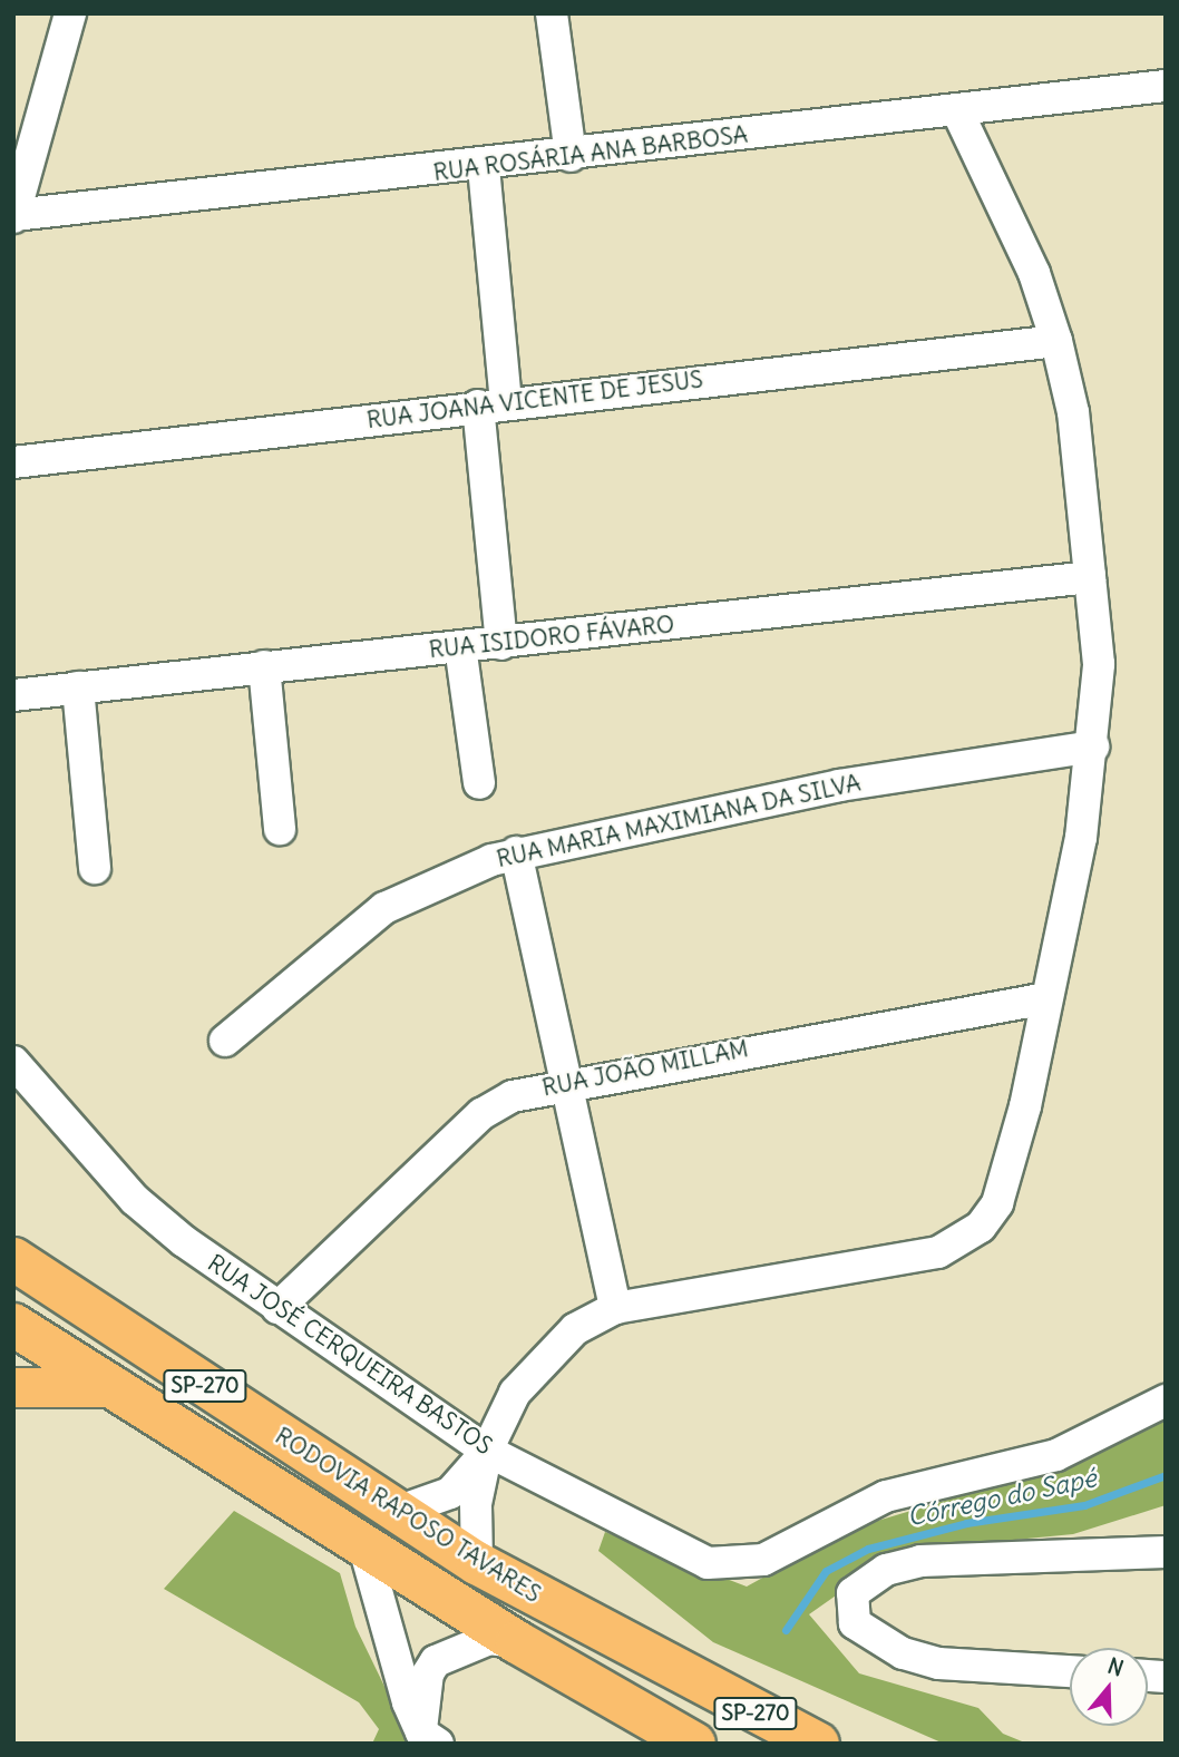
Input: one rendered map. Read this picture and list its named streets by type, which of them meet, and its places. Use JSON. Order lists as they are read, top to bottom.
{
  "streets": {
    "highway": ["SP-270", "RODOVIA RAPOSO TAVARES"],
    "street": [
      "RUA ROSÁRIA ANA BARBOSA",
      "RUA JOANA VICENTE DE JESUS",
      "RUA ISIDORO FÁVARO",
      "RUA MARIA MAXIMIANA DA SILVA",
      "RUA JOÃO MILLAM",
      "RUA JOSÉ CERQUEIRA BASTOS"
    ]
  },
  "crossings": [
    ["RUA JOÃO MILLAM", "RUA JOSÉ CERQUEIRA BASTOS"]
  ],
  "water": ["Córrego do Sapé"],
  "north": "top"
}
